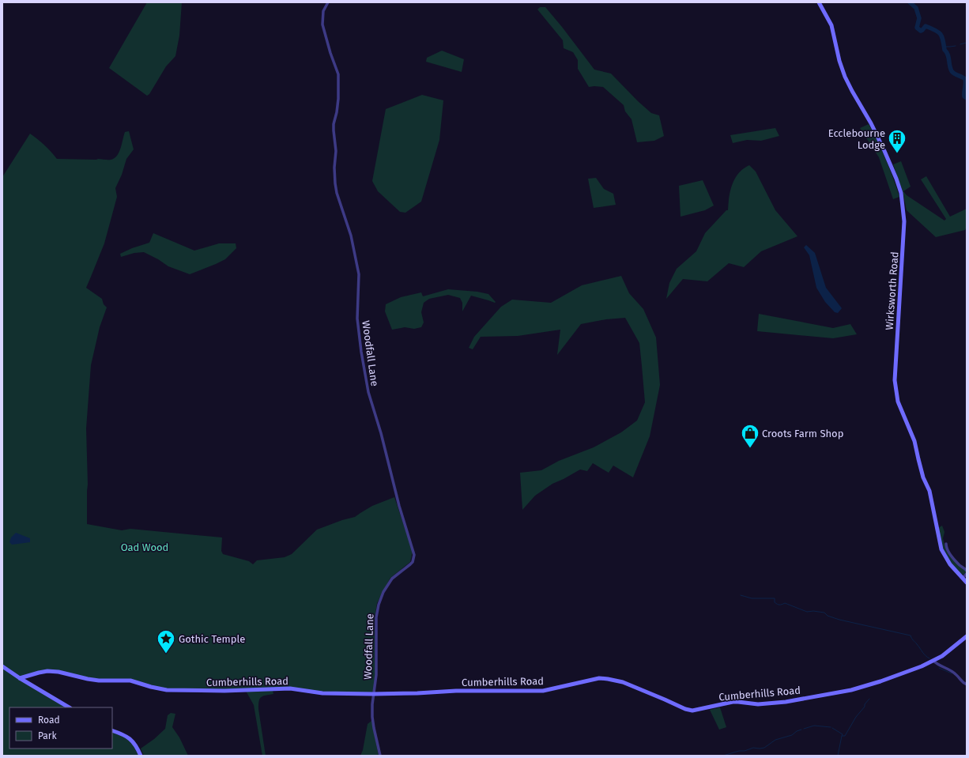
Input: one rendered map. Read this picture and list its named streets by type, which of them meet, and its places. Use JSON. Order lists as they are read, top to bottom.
{
  "streets": {
    "street": ["Wirksworth Road", "Woodfall Lane", "Cumberhills Road"]
  },
  "crossings": [
    ["Woodfall Lane", "Cumberhills Road"]
  ],
  "parks": ["Oad Wood"],
  "places": {
    "building": ["Ecclebourne Lodge"],
    "shop": ["Croots Farm Shop"],
    "place": ["Gothic Temple"]
  },
  "legend": ["Road", "Park"]
}
